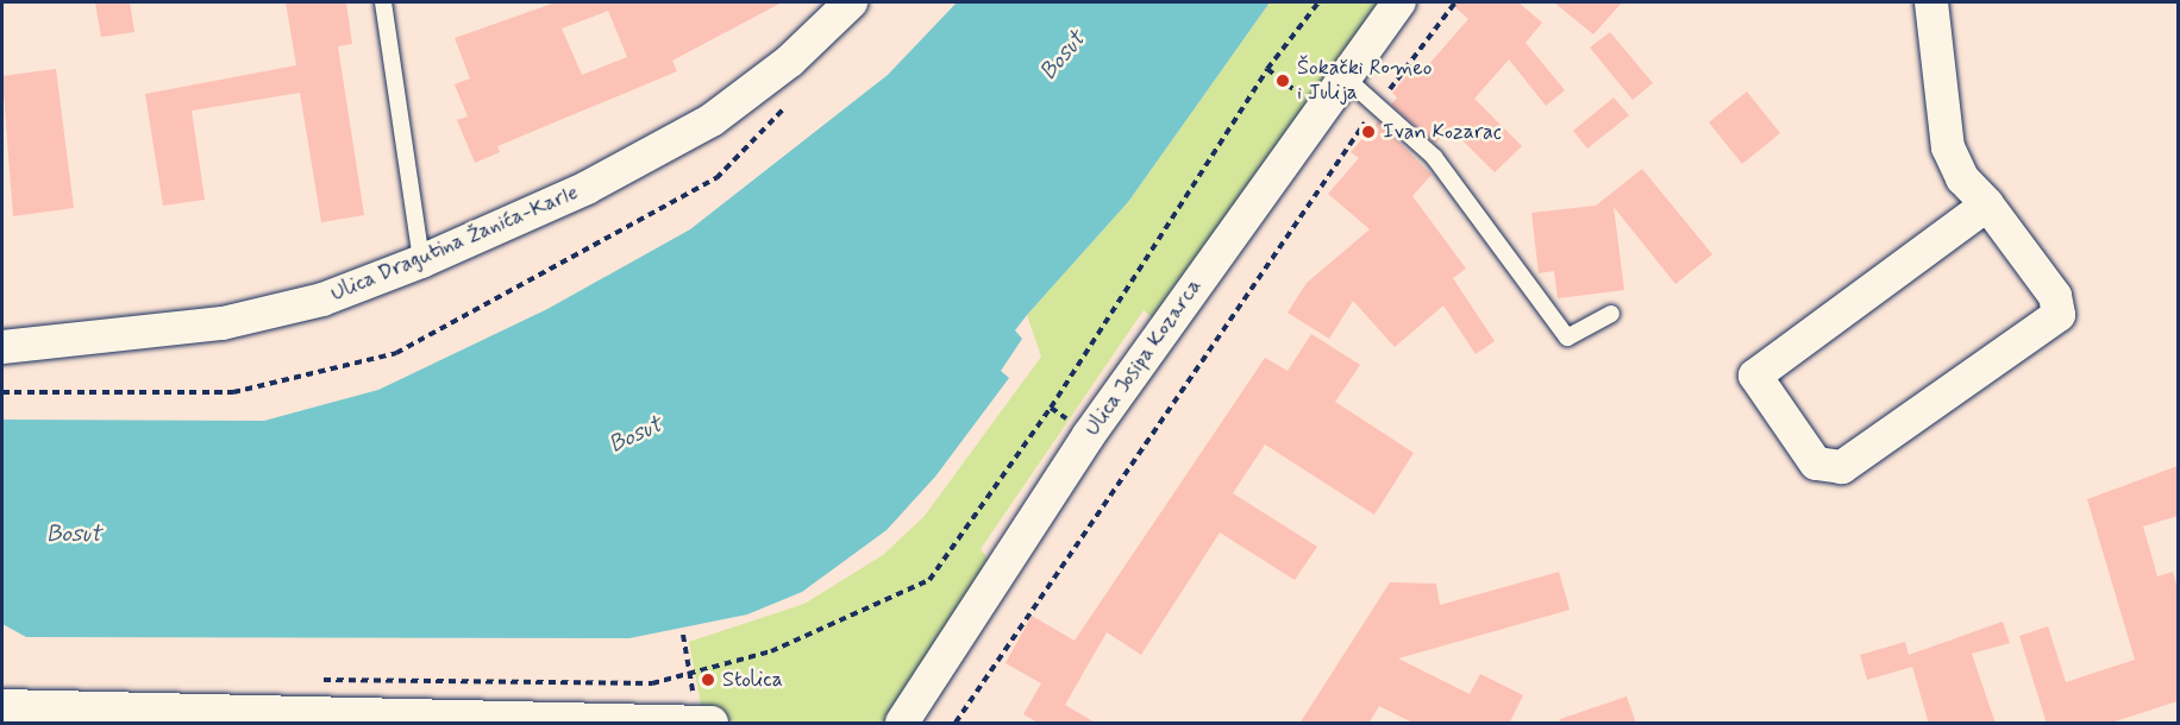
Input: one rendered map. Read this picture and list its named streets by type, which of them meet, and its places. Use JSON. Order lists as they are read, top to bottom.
{
  "streets": {
    "street": ["Ulica Dragutina Žanića-Karle", "Ulica Josipa Kozarca"]
  },
  "water": ["Bosut"],
  "places": ["Šokački Romeo i Julija", "Ivan Kozarac", "Stolica"]
}
